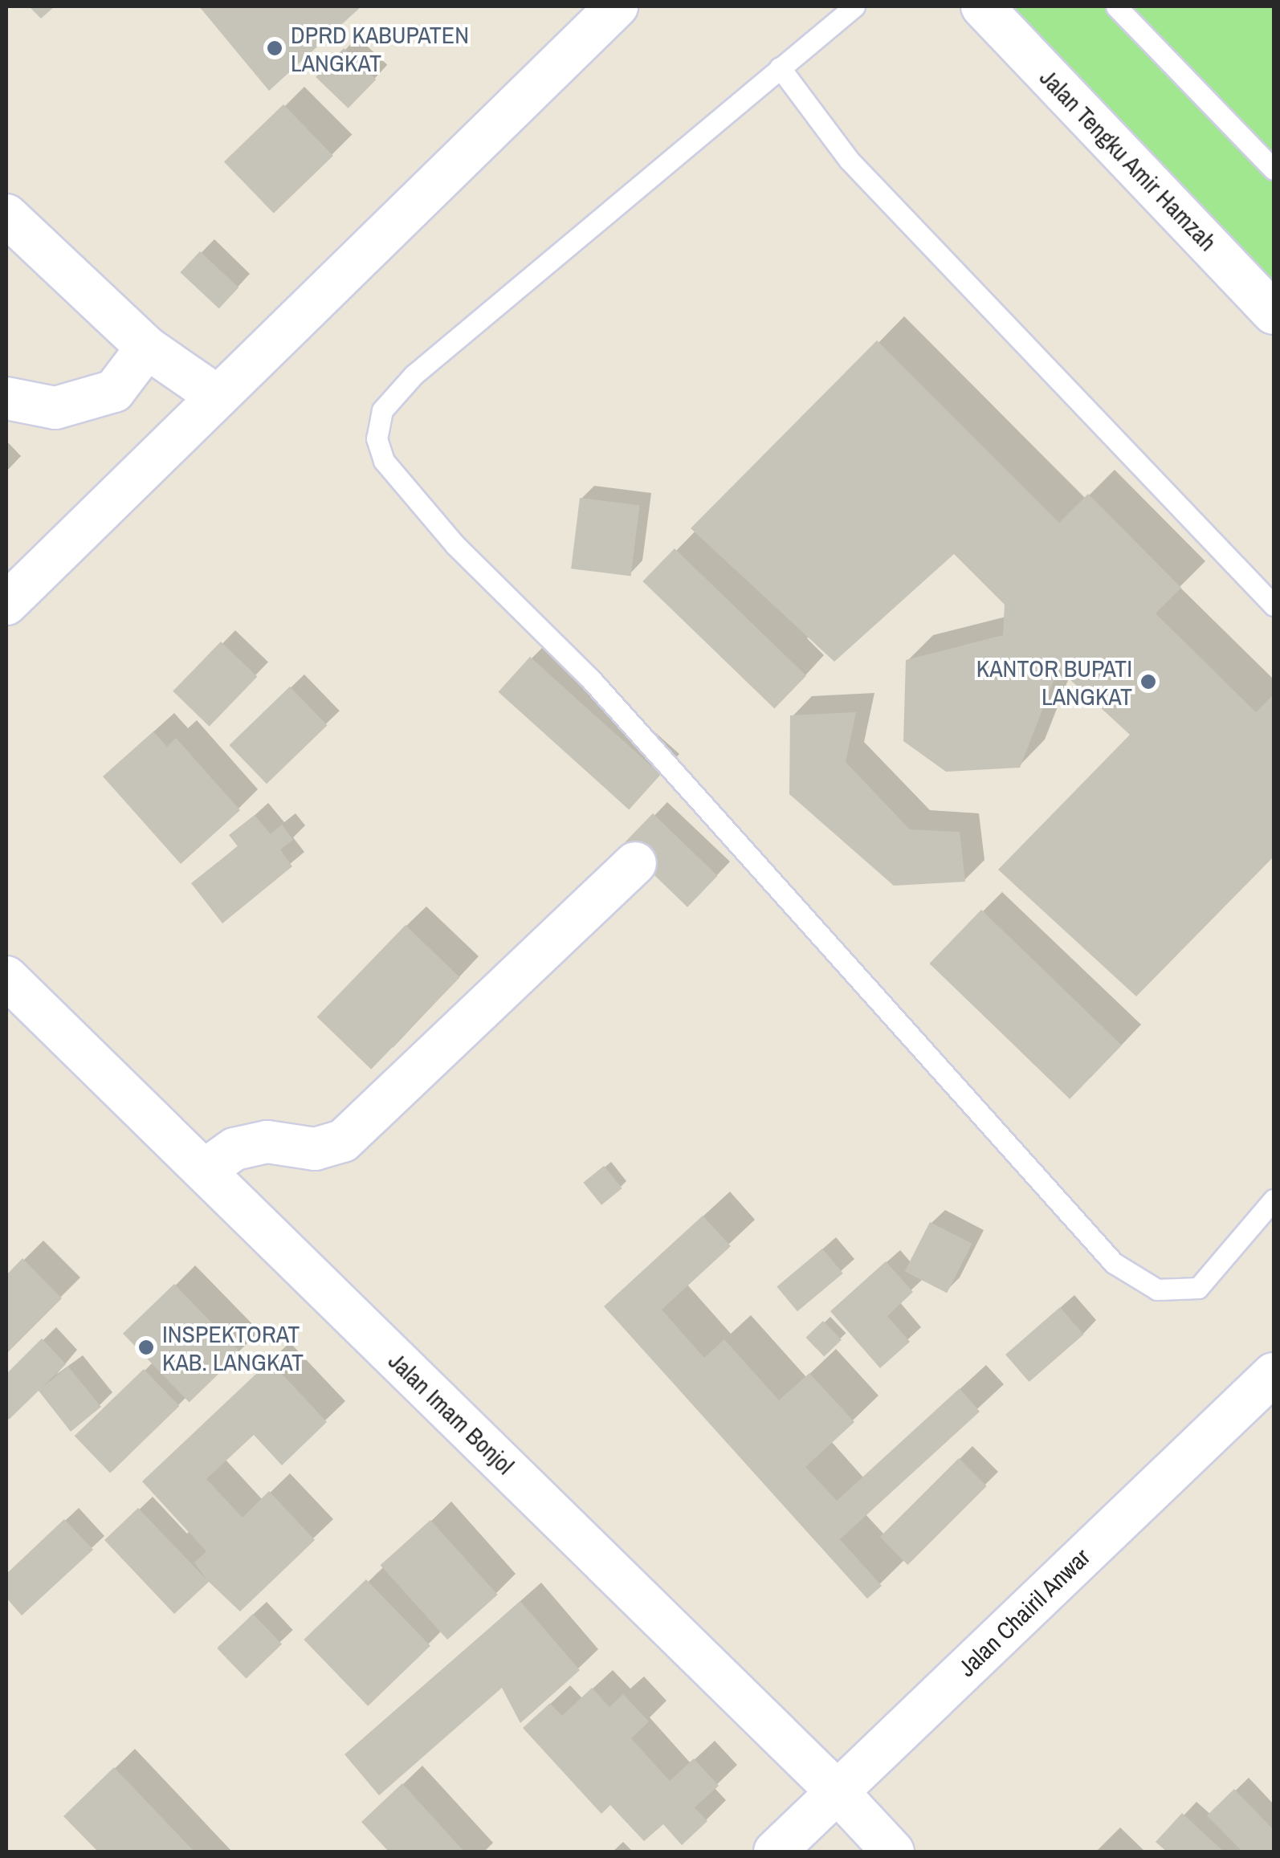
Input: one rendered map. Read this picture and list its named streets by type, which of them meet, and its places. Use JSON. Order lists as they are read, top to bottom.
{
  "streets": {
    "street": ["Jalan Tengku Amir Hamzah", "Jalan Imam Bonjol", "Jalan Chairil Anwar"]
  },
  "crossings": [
    ["Jalan Imam Bonjol", "Jalan Chairil Anwar"]
  ],
  "places": ["DPRD KABUPATEN LANGKAT", "KANTOR BUPATI LANGKAT", "INSPEKTORAT KAB. LANGKAT"]
}
